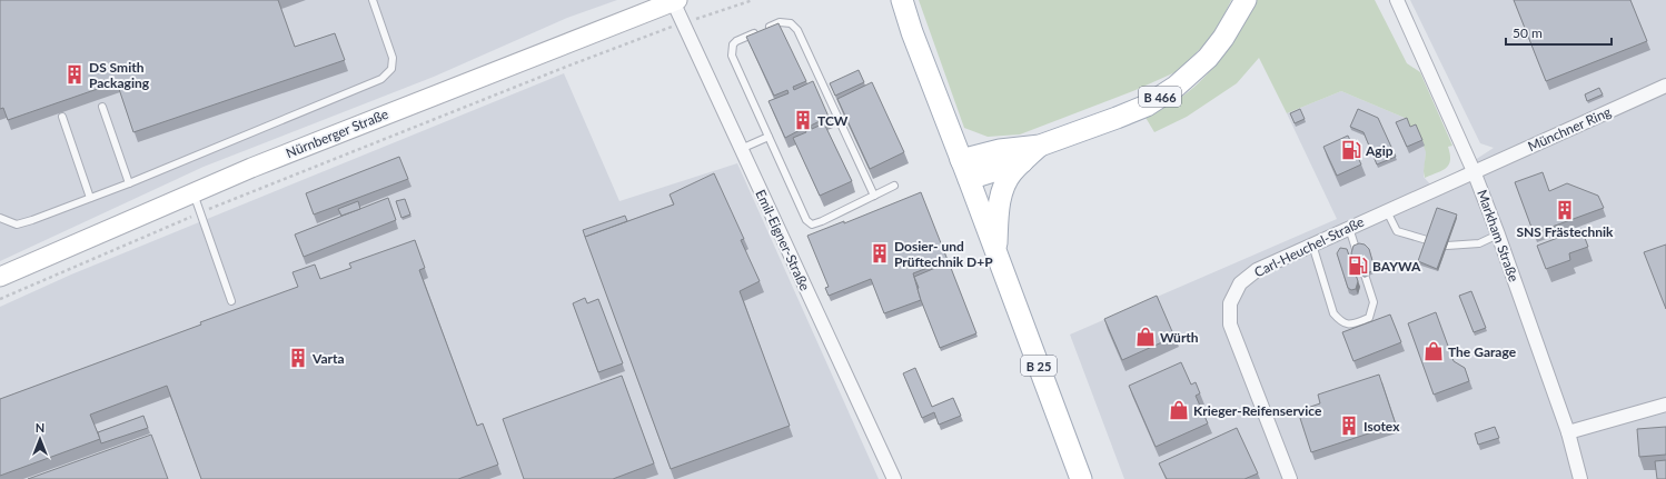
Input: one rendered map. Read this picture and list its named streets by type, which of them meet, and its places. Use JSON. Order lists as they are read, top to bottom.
{
  "streets": {
    "main road": ["B 466", "Nürnberger Straße", "B 25"],
    "street": [
      "Münchner Ring",
      "Markham Straße",
      "Emil-Eigner-Straße",
      "Carl-Heuchel-Straße"
    ]
  },
  "crossings": [
    ["B 466", "B 25"],
    ["Münchner Ring", "Markham Straße"],
    ["Münchner Ring", "Carl-Heuchel-Straße"],
    ["Nürnberger Straße", "Emil-Eigner-Straße"],
    ["Markham Straße", "Carl-Heuchel-Straße"]
  ],
  "places": {
    "building": [
      "DS Smith Packaging",
      "TCW",
      "SNS Frästechnik",
      "Dosier- und Prüftechnik D+P",
      "Varta",
      "Isotex"
    ],
    "fuel station": ["Agip", "BAYWA"],
    "shop": ["Würth", "The Garage", "Krieger-Reifenservice"]
  },
  "scale_bar": "50 m",
  "north": "top"
}
